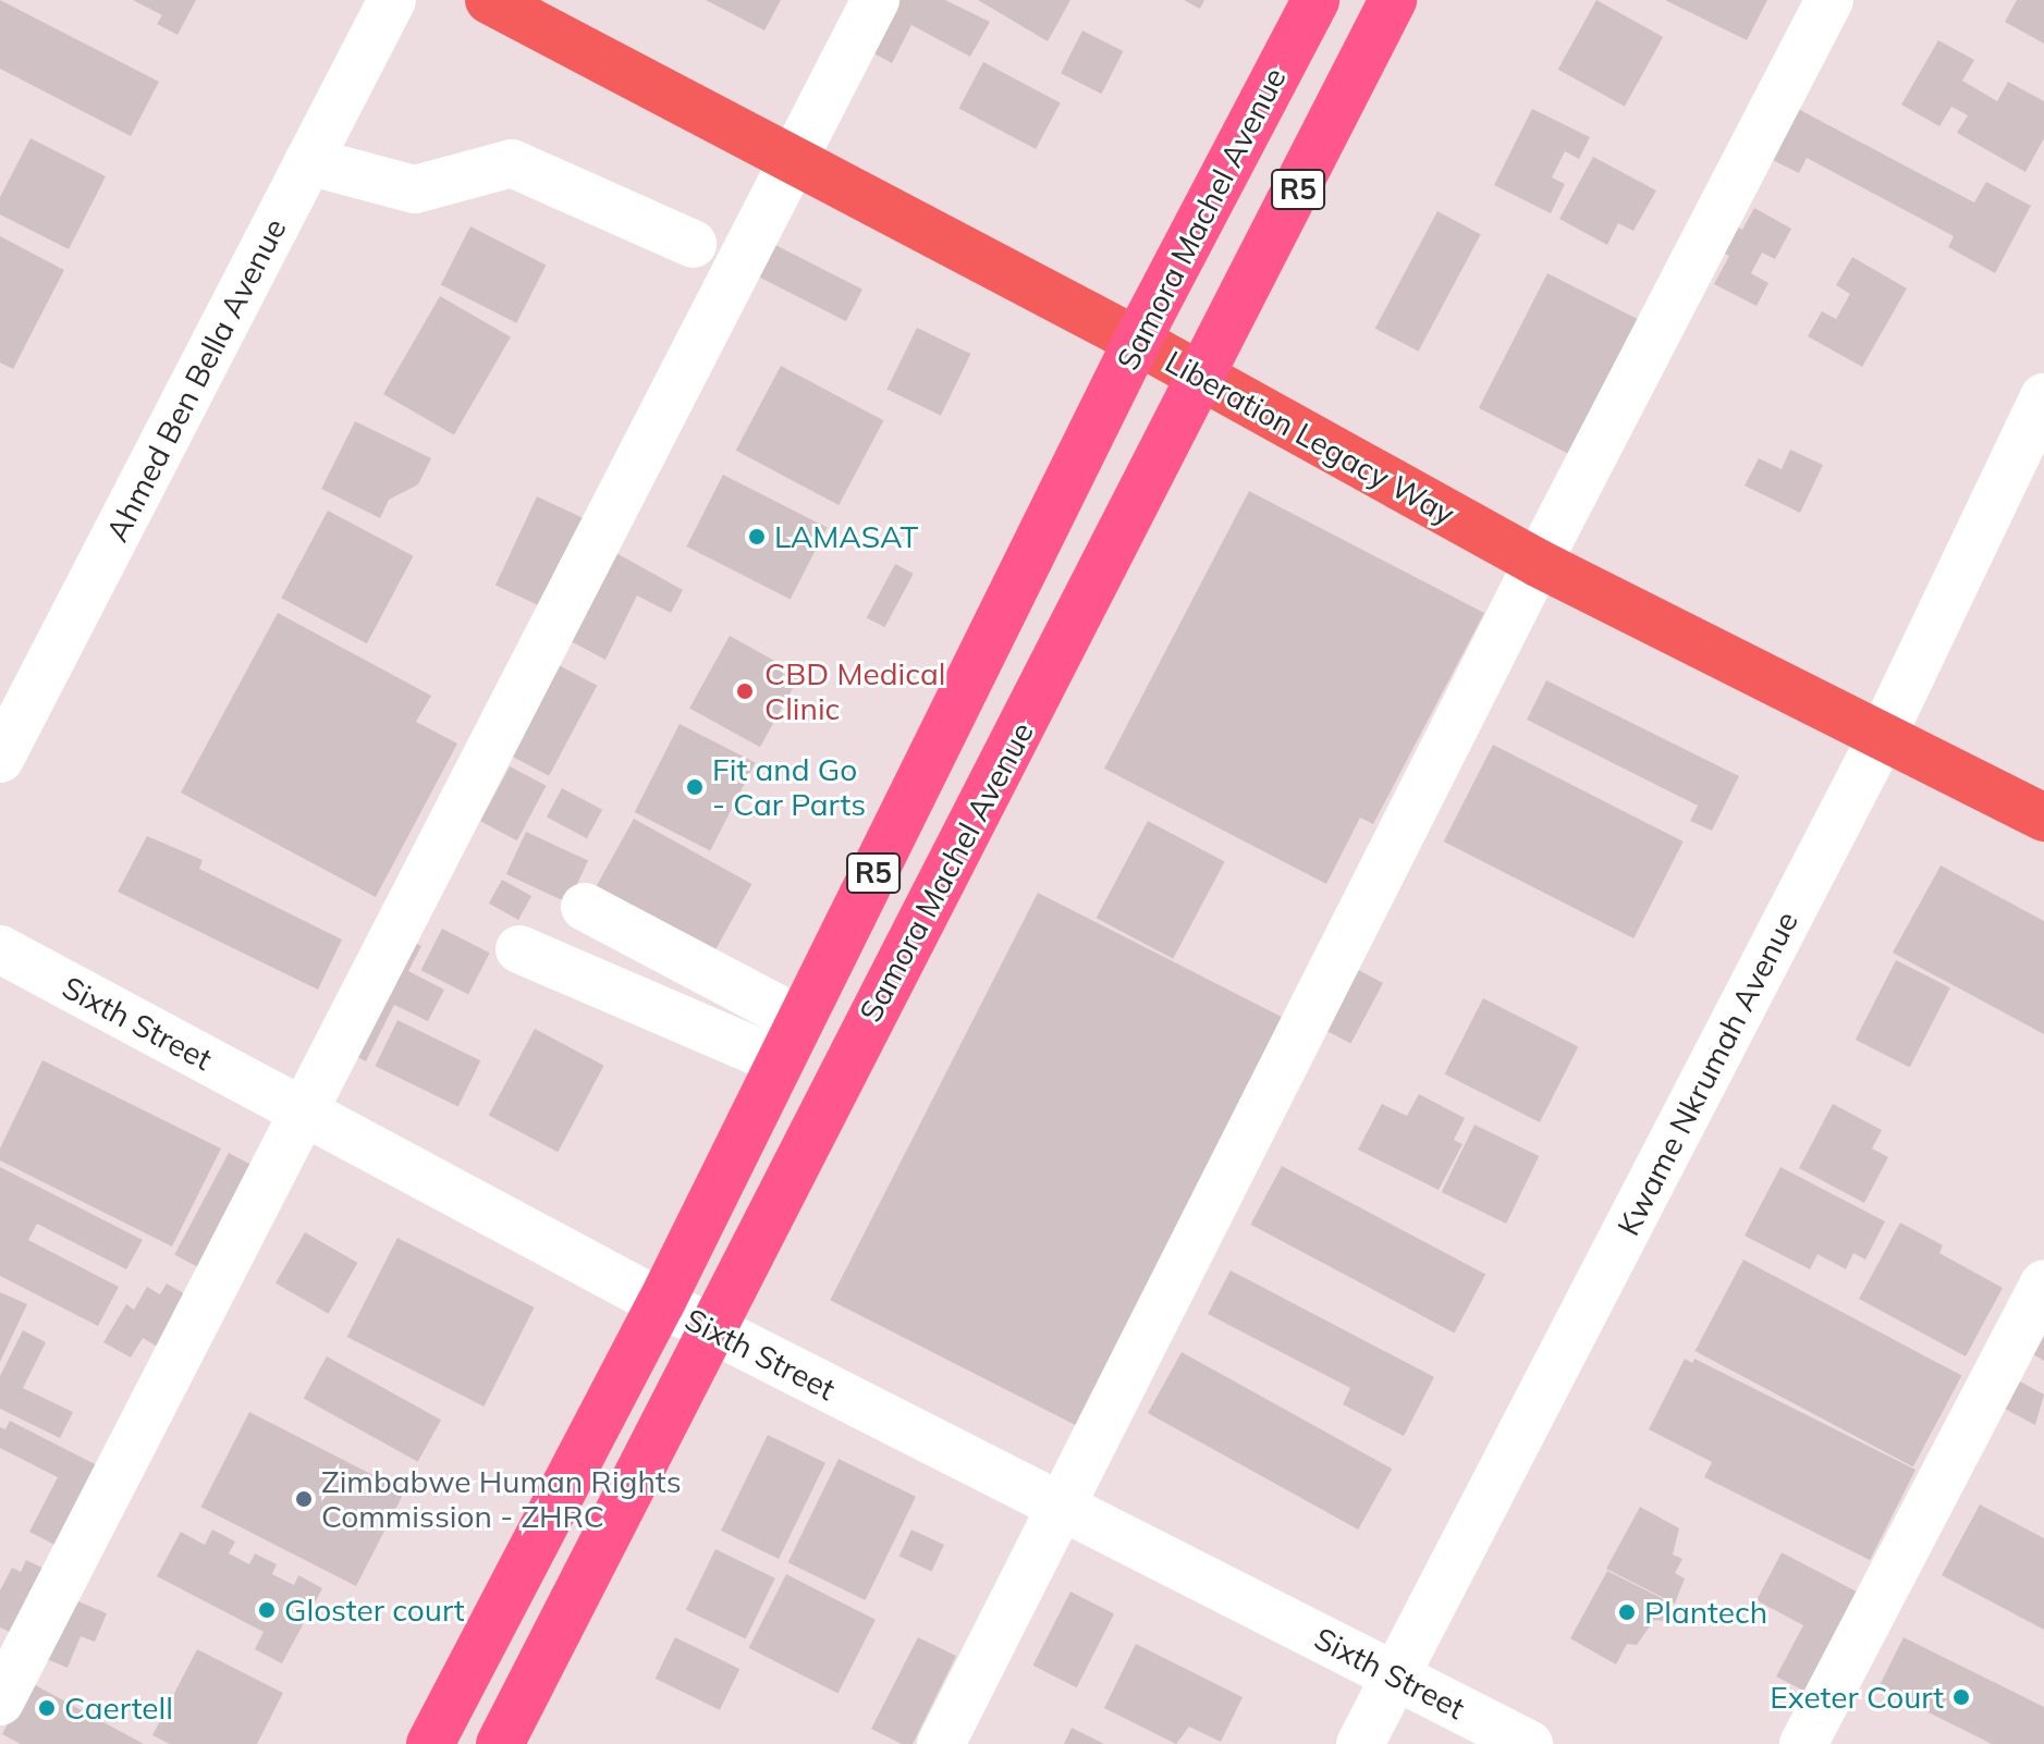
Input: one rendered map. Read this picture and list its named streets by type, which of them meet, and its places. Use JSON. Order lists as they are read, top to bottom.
{
  "streets": {
    "highway": ["R5", "Samora Machel Avenue"],
    "main road": ["Liberation Legacy Way"],
    "street": ["Ahmed Ben Bella Avenue", "Sixth Street", "Kwame Nkrumah Avenue"]
  },
  "crossings": [
    ["Samora Machel Avenue", "Liberation Legacy Way"],
    ["Samora Machel Avenue", "Sixth Street"],
    ["Liberation Legacy Way", "Kwame Nkrumah Avenue"],
    ["Sixth Street", "Kwame Nkrumah Avenue"]
  ],
  "places": [
    "LAMASAT",
    "CBD Medical Clinic",
    "Fit and Go - Car Parts",
    "Zimbabwe Human Rights Commission - ZHRC",
    "Gloster court",
    "Plantech",
    "Exeter Court",
    "Caertell"
  ]
}
